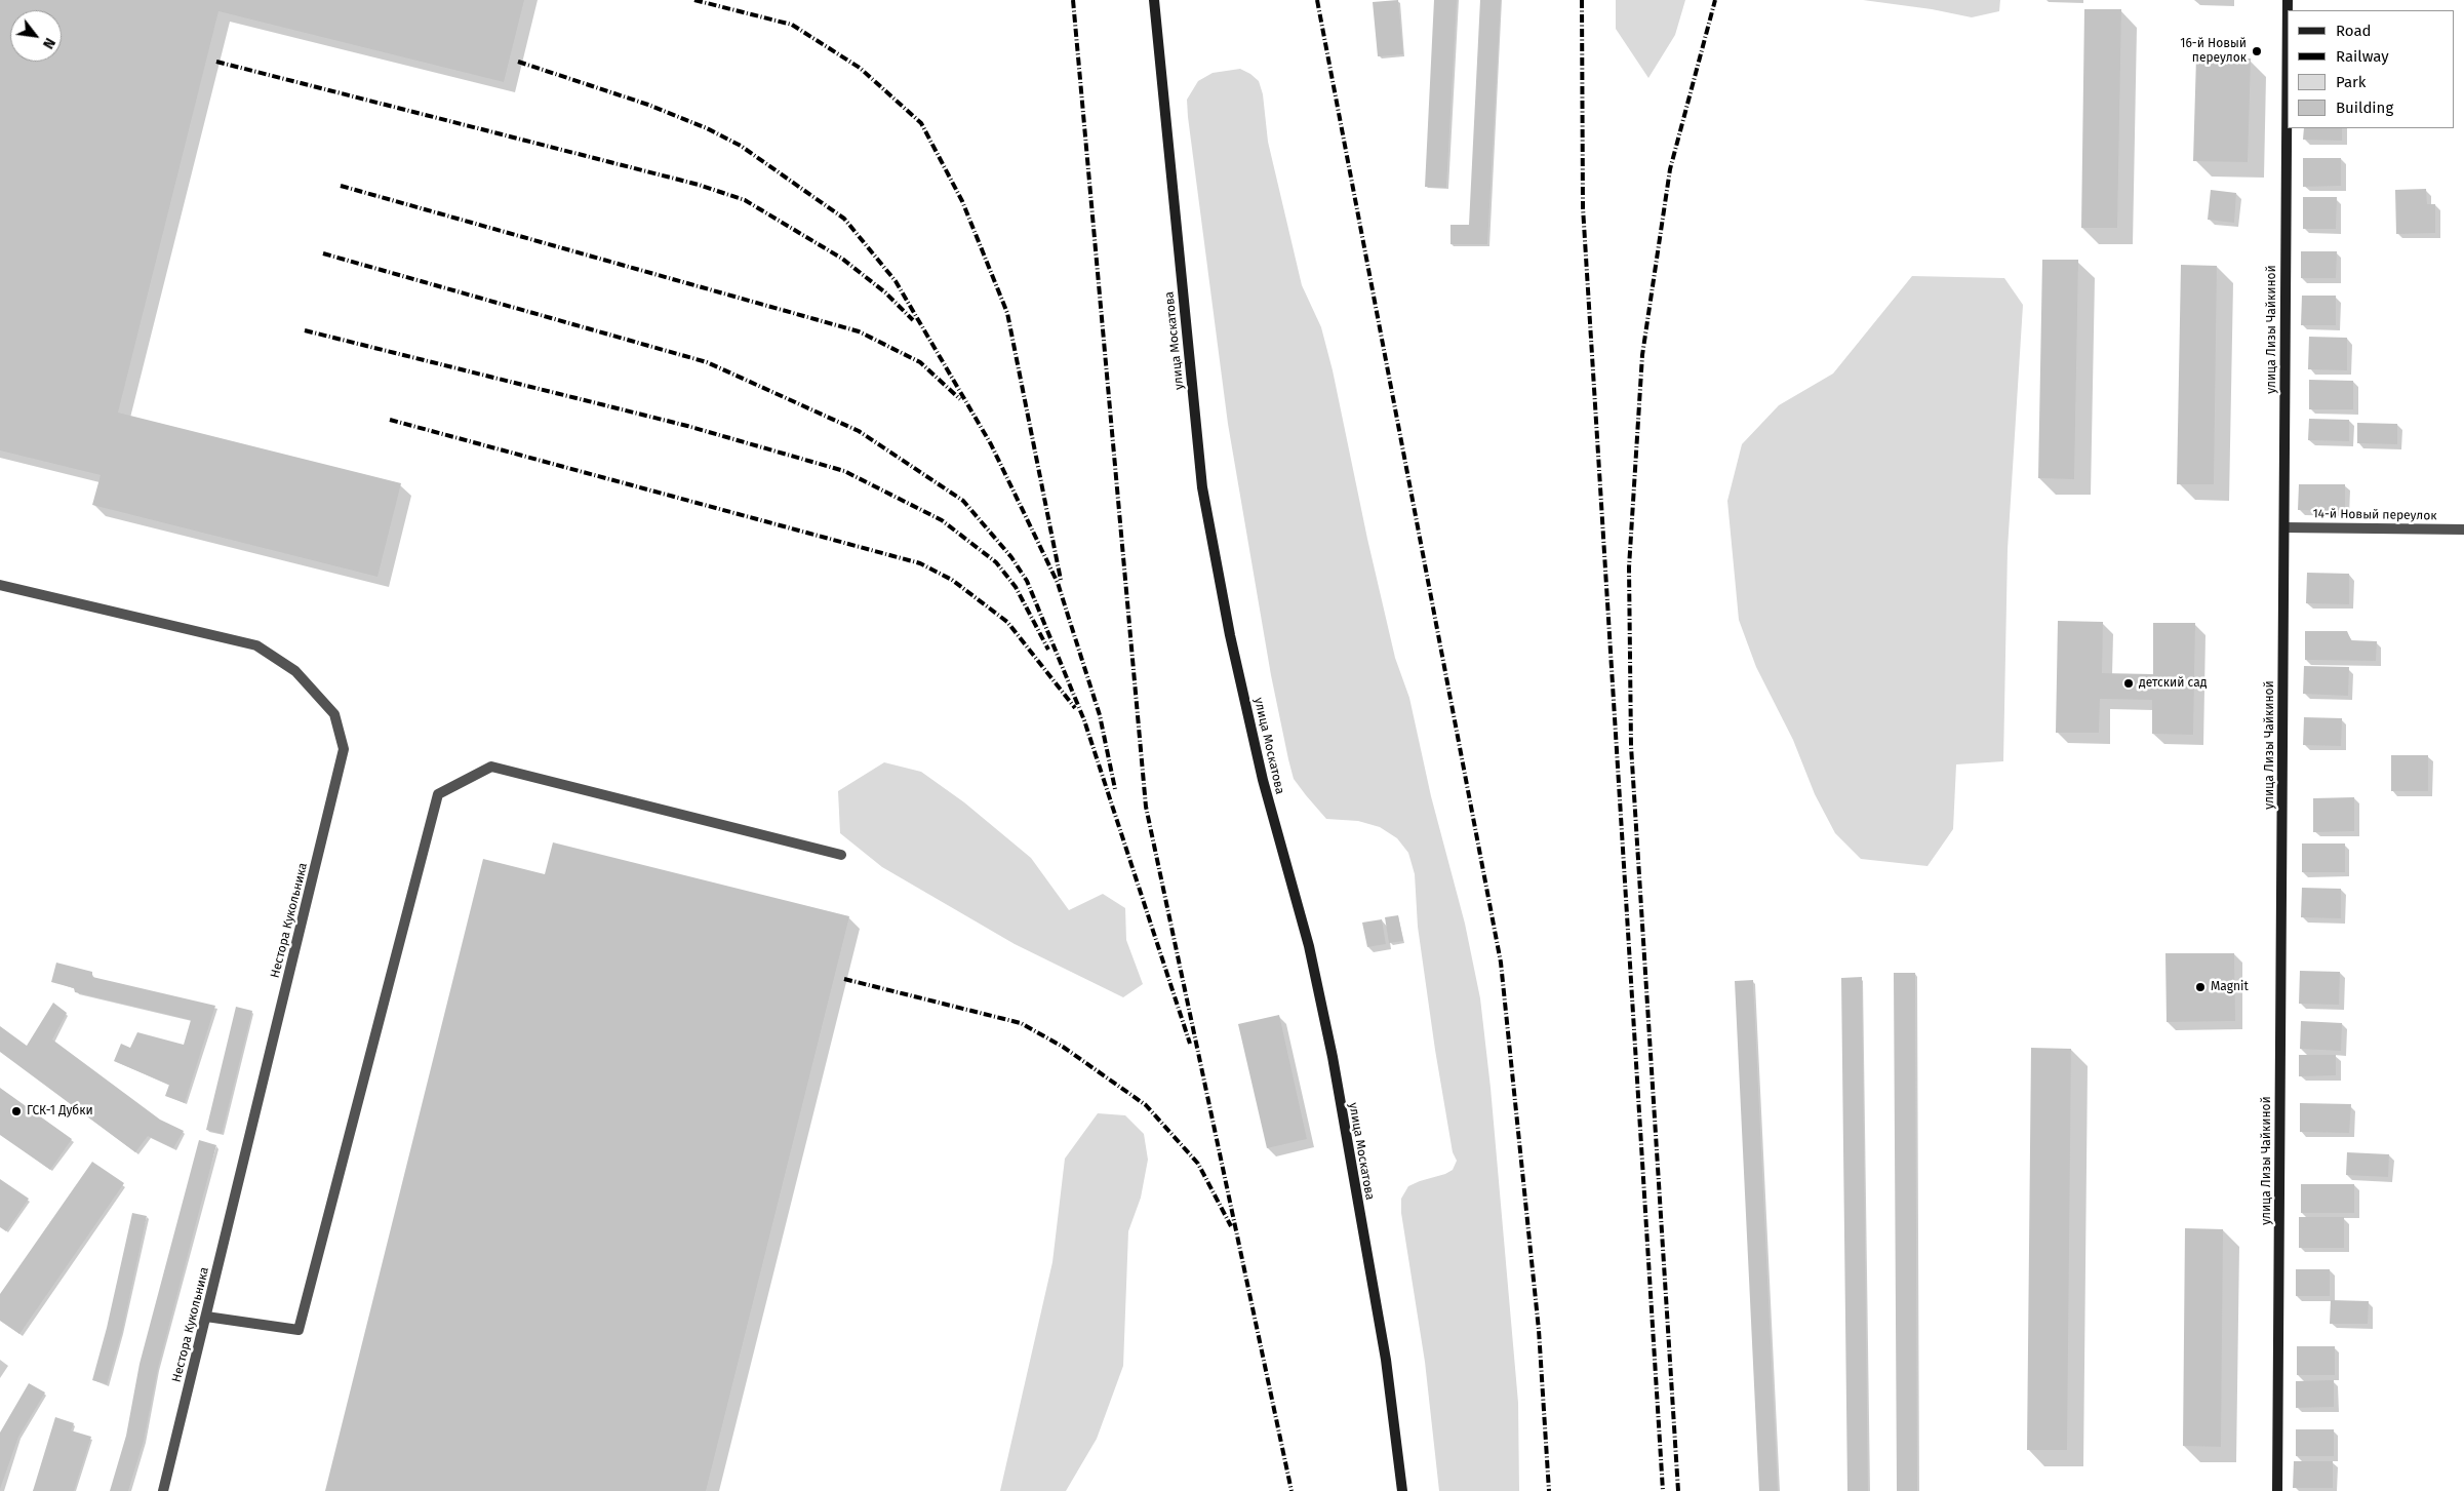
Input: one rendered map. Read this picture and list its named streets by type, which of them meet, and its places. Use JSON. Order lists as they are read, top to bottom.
{
  "streets": {
    "main road": ["улица Лизы Чайкиной", "улица Москатова"],
    "street": ["14-й Новый переулок", "Нестора Кукольника"]
  },
  "crossings": [
    ["улица Лизы Чайкиной", "14-й Новый переулок"]
  ],
  "places": [
    "16-й Новый переулок",
    "детский сад",
    "Magnit",
    "ГСК-1 Дубки"
  ],
  "legend": [
    "Road",
    "Railway",
    "Park",
    "Building"
  ],
  "north": "bottom right"
}
